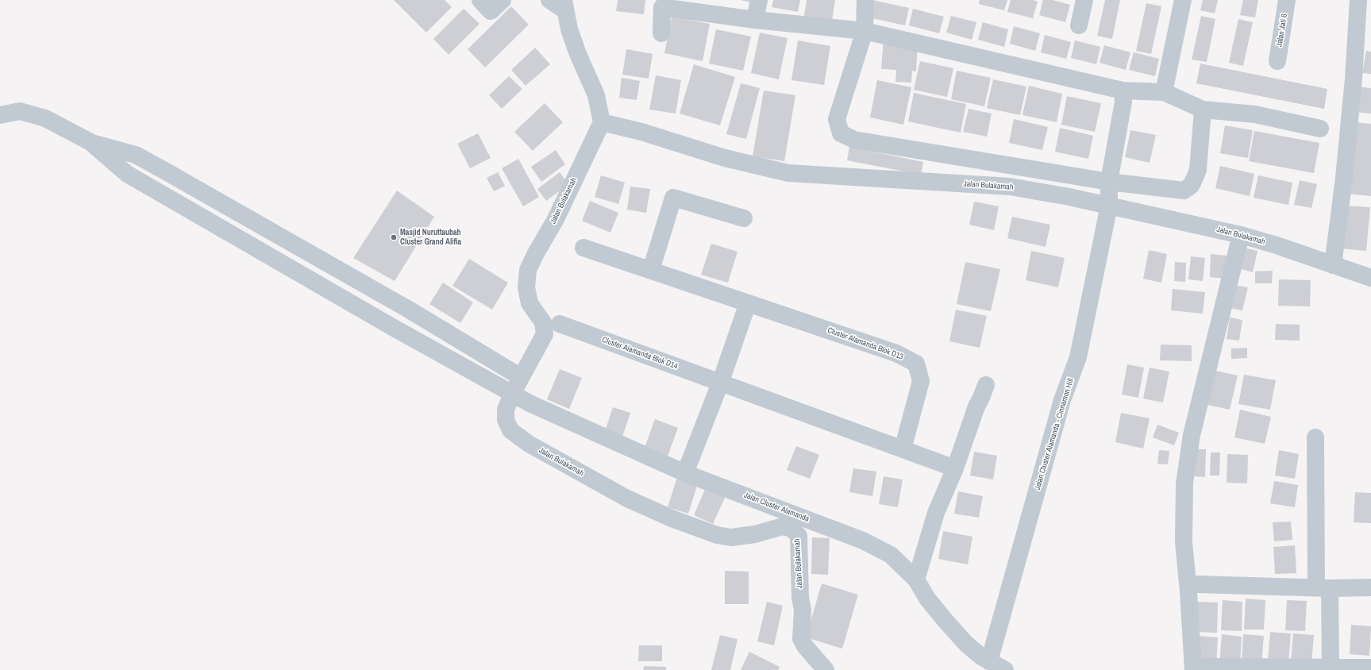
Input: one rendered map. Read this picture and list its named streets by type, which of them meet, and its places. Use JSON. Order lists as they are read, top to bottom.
{
  "streets": {
    "street": [
      "Jalan Jati 6",
      "Jalan Bulakamah",
      "Cluster Alamanda Blok D13",
      "Cluster Alamanda Blok D14",
      "Jalan Cluster Alamanda - Cinnamon Hill",
      "Jalan Cluster Alamanda"
    ]
  },
  "crossings": [
    ["Jalan Bulakamah", "Jalan Cluster Alamanda - Cinnamon Hill"],
    ["Jalan Bulakamah", "Jalan Cluster Alamanda"],
    ["Jalan Cluster Alamanda - Cinnamon Hill", "Jalan Cluster Alamanda"]
  ],
  "places": ["Masjid Nuruttaubah Cluster Grand Alifia"]
}
